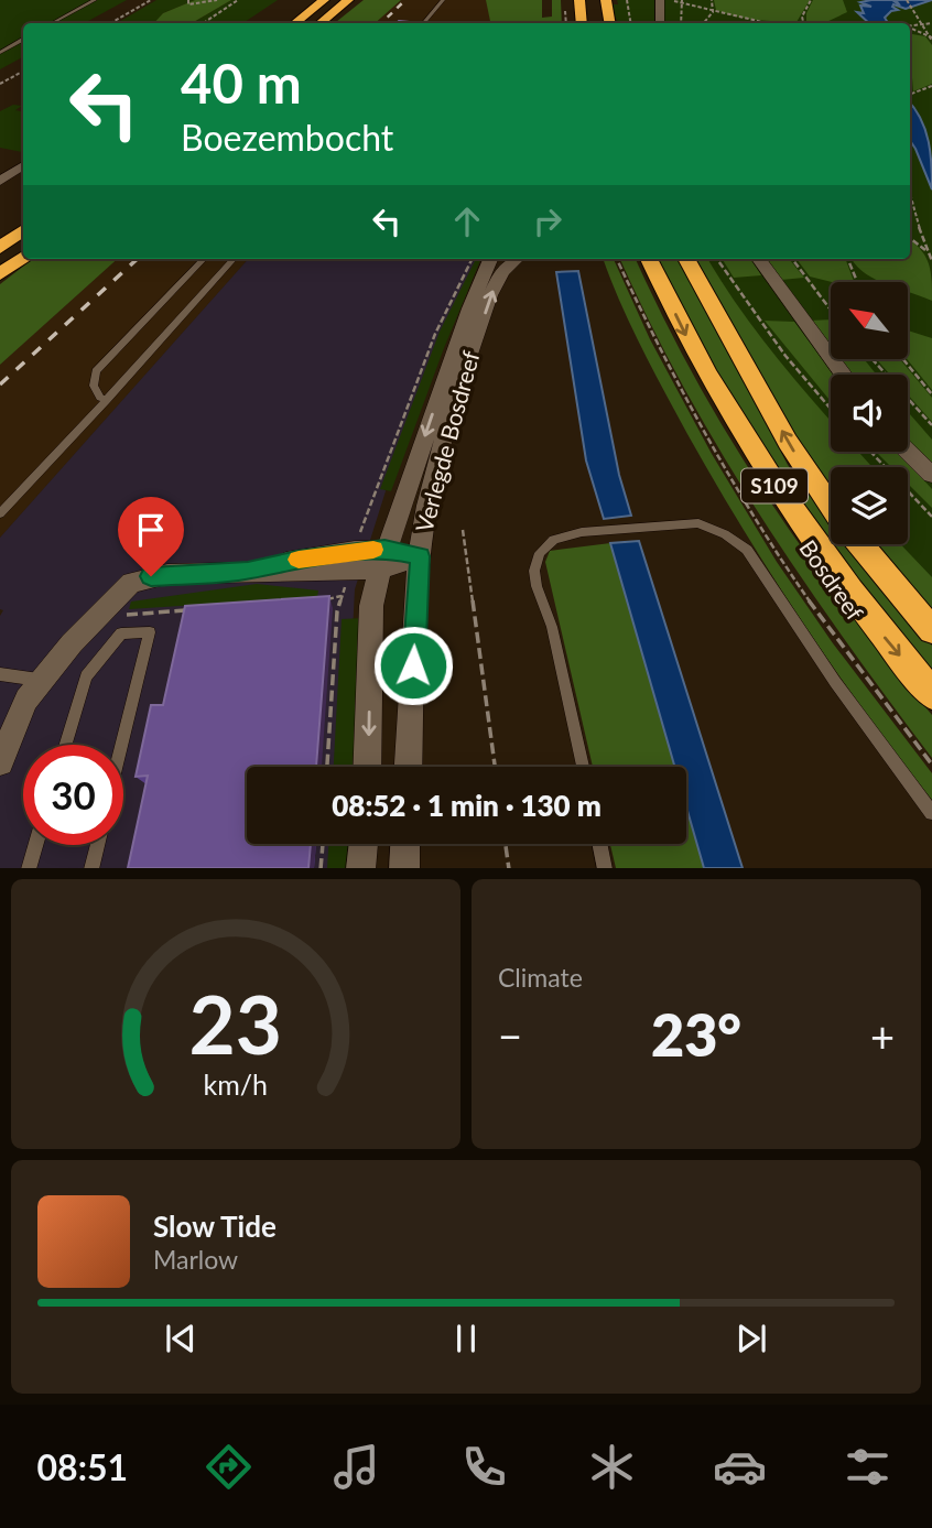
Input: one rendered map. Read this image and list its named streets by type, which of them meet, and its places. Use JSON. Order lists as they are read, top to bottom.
{
  "streets": {
    "highway": ["S109", "Bosdreef"],
    "street": ["Verlegde Bosdreef"]
  },
  "north": "top left",
  "page": {
    "turn": ["40 m", "Boezembocht"],
    "limit": "30",
    "trip": "08:52 · 1 min · 130 m",
    "tile": "Climate",
    "heat": ["−", "23°", "+"],
    "song": ["Slow Tide", "Marlow"],
    "tabs": "08:51",
    "gauge": ["23", "km/h"]
  }
}
